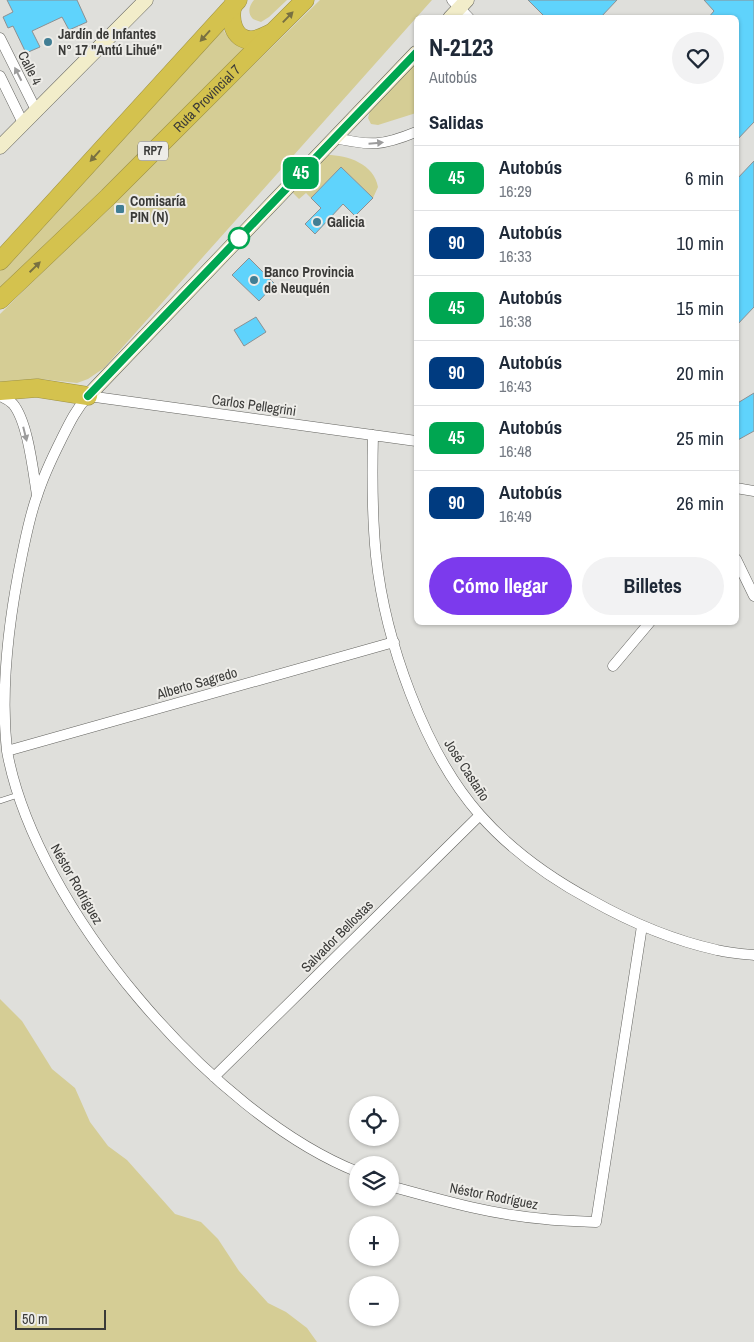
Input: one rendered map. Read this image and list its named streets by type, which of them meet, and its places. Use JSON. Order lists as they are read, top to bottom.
{
  "streets": {
    "highway": ["Ruta Provincial 7", "RP7"],
    "street": [
      "Calle 4",
      "Carlos Pellegrini",
      "Alberto Sagredo",
      "José Castaño",
      "Néstor Rodríguez",
      "Salvador Bellostas"
    ]
  },
  "crossings": [
    ["Carlos Pellegrini", "José Castaño"],
    ["Carlos Pellegrini", "Néstor Rodríguez"],
    ["Alberto Sagredo", "José Castaño"],
    ["Alberto Sagredo", "Néstor Rodríguez"],
    ["José Castaño", "Néstor Rodríguez"],
    ["José Castaño", "Salvador Bellostas"],
    ["Néstor Rodríguez", "Salvador Bellostas"]
  ],
  "places": {
    "other": ["Jardín de Infantes N° 17 \"Antú Lihué\"", "Galicia", "Banco Provincia de Neuquén"],
    "transit": ["Comisaría PIN (N)"]
  },
  "lines": ["bus line 45"],
  "scale_bar": "50 m",
  "page": {
    "on_map": "45",
    "heading": [
      ["N-2123", "Autobús"],
      "Salidas"
    ],
    "list": [
      {
        "mark": "45",
        "name": "Autobús",
        "note": "16:29",
        "value": "6 min"
      },
      {
        "mark": "90",
        "name": "Autobús",
        "note": "16:33",
        "value": "10 min"
      },
      {
        "mark": "45",
        "name": "Autobús",
        "note": "16:38",
        "value": "15 min"
      },
      {
        "mark": "90",
        "name": "Autobús",
        "note": "16:43",
        "value": "20 min"
      },
      {
        "mark": "45",
        "name": "Autobús",
        "note": "16:48",
        "value": "25 min"
      },
      {
        "mark": "90",
        "name": "Autobús",
        "note": "16:49",
        "value": "26 min"
      }
    ],
    "buttons": ["Cómo llegar", "Billetes"],
    "map_buttons": ["+", "−"],
    "scale": "50 m"
  }
}
